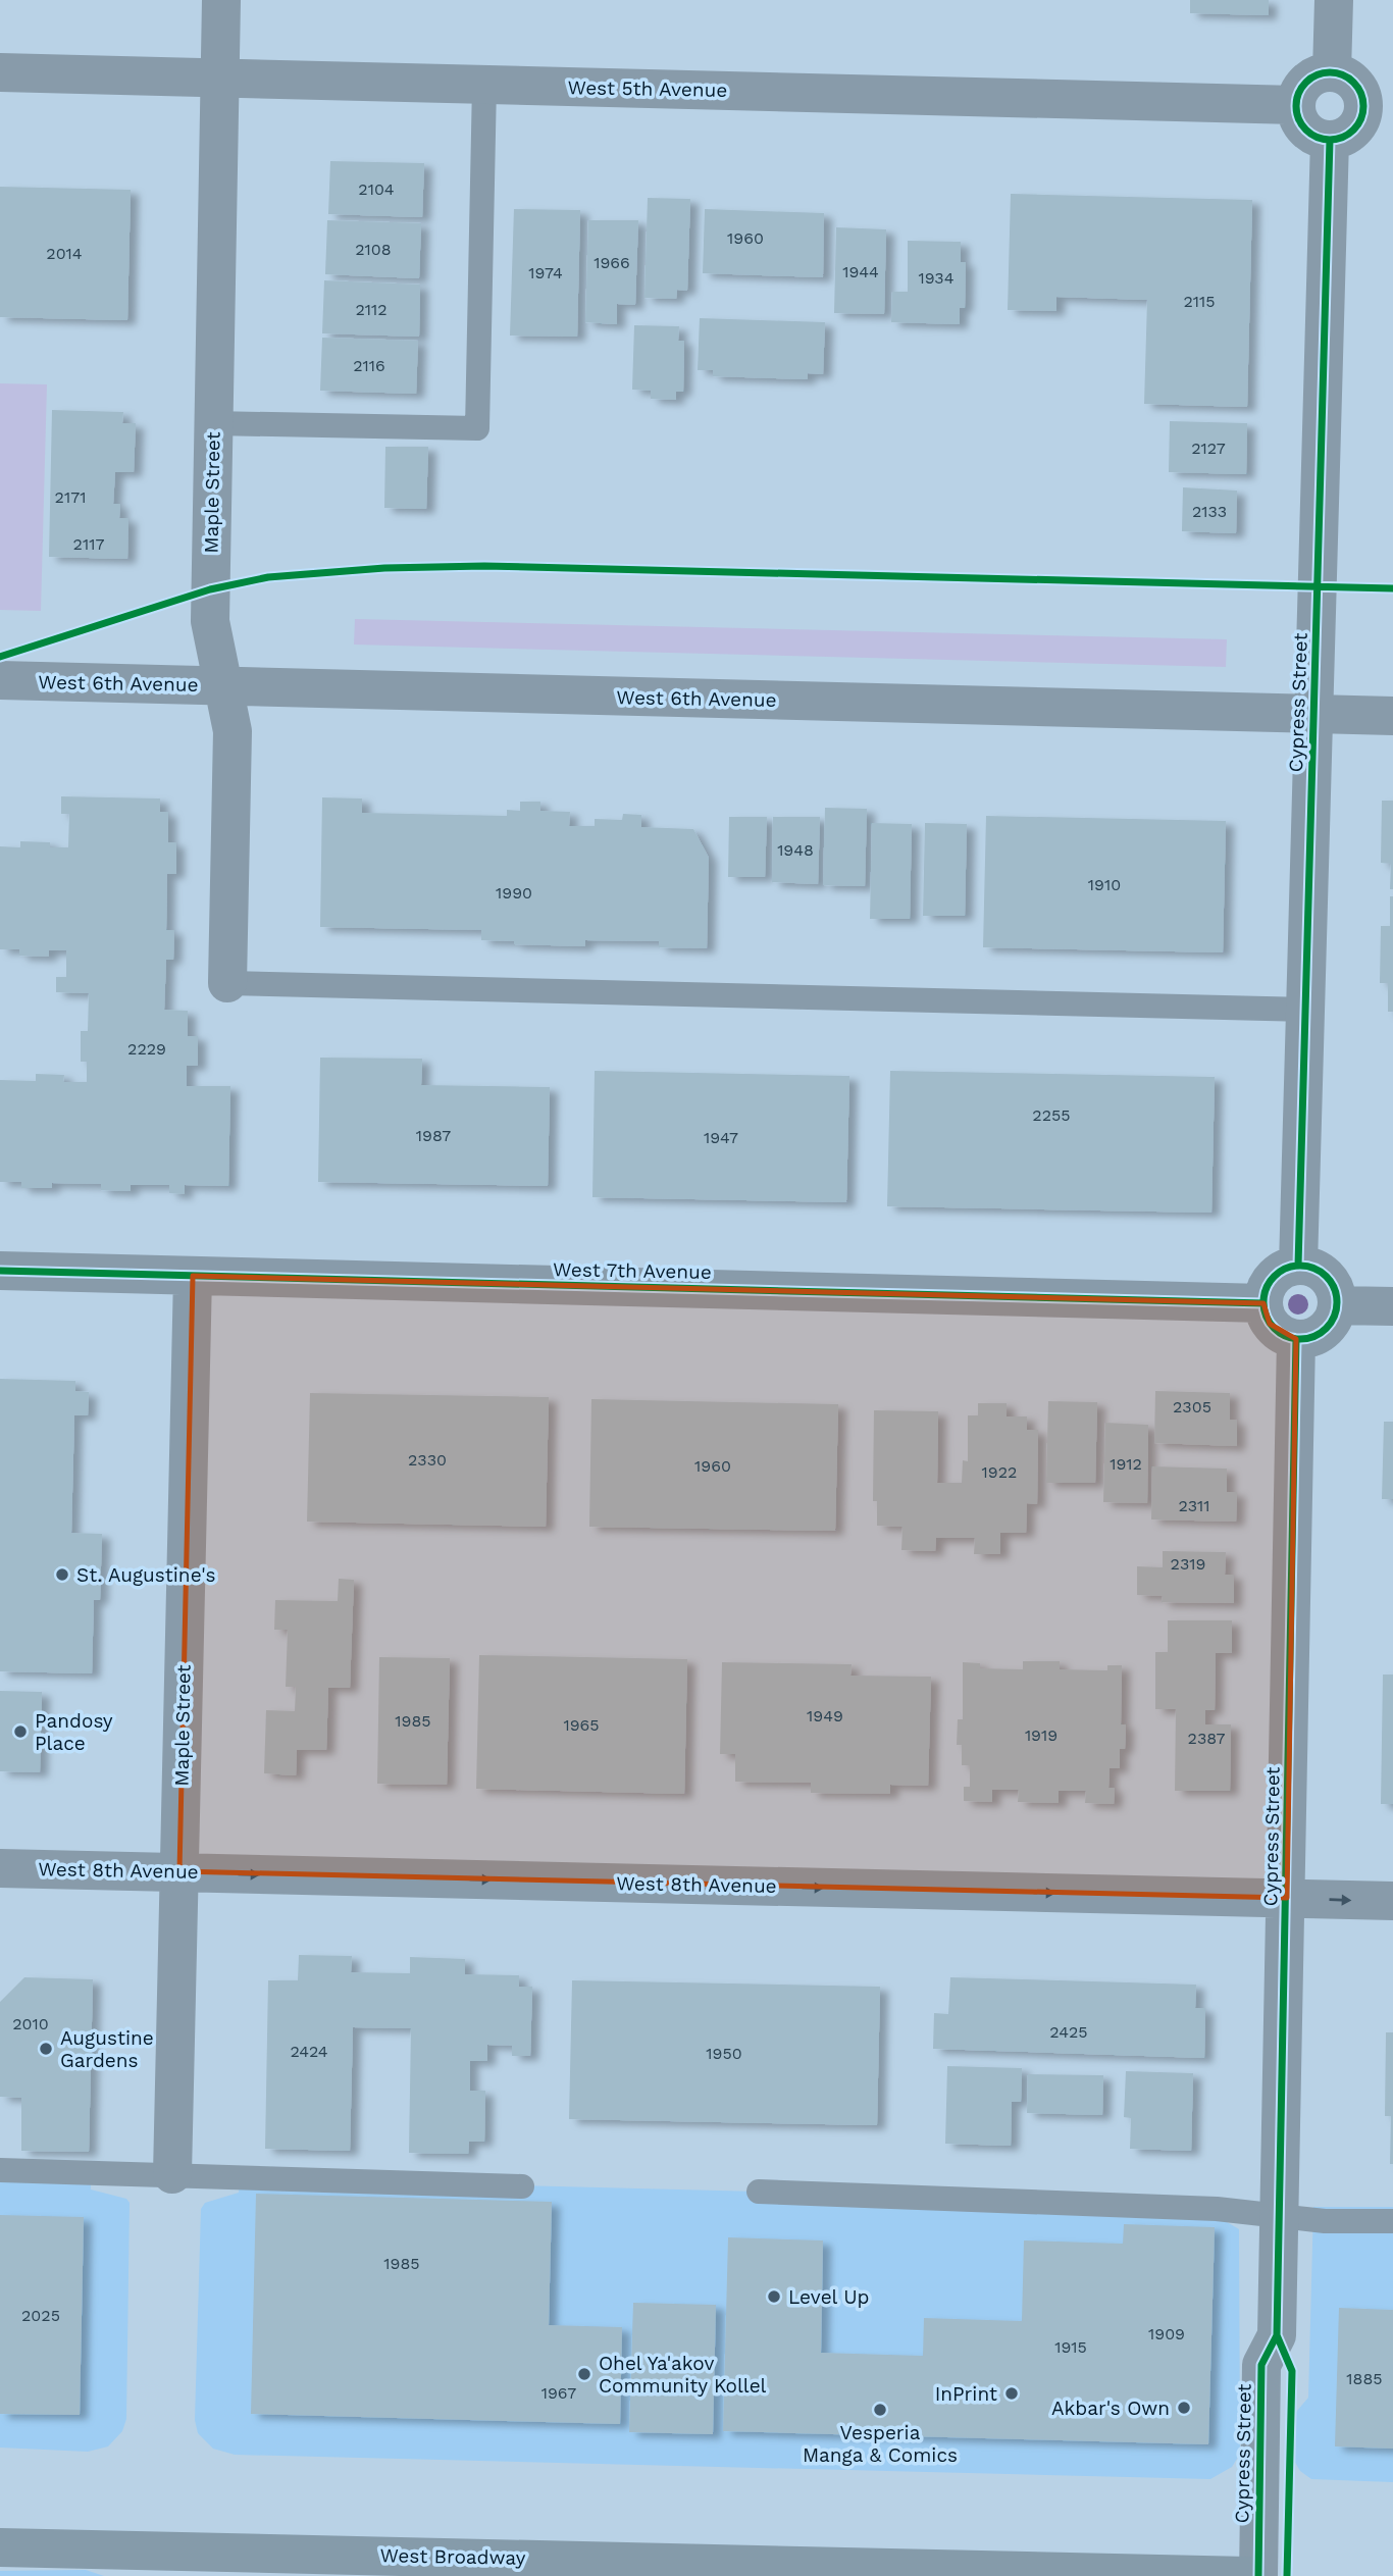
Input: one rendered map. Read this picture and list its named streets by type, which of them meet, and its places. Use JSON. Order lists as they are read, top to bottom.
{
  "streets": {
    "main road": ["West Broadway"],
    "street": [
      "West 5th Avenue",
      "Maple Street",
      "West 6th Avenue",
      "Cypress Street",
      "West 7th Avenue",
      "West 8th Avenue"
    ]
  },
  "crossings": [
    ["West 5th Avenue", "Maple Street"],
    ["West 5th Avenue", "Cypress Street"],
    ["Maple Street", "West 6th Avenue"],
    ["Maple Street", "West 7th Avenue"],
    ["Maple Street", "West 8th Avenue"],
    ["West 6th Avenue", "Cypress Street"],
    ["Cypress Street", "West 7th Avenue"],
    ["Cypress Street", "West 8th Avenue"]
  ],
  "one_way": ["West 8th Avenue"],
  "places": [
    "St. Augustine's",
    "Pandosy Place",
    "Augustine Gardens",
    "Level Up",
    "Ohel Ya'akov Community Kollel",
    "InPrint",
    "Akbar's Own",
    "Vesperia Manga & Comics"
  ],
  "house_numbers": [
    "2104",
    "1960",
    "2108",
    "2014",
    "1966",
    "1944",
    "1974",
    "1934",
    "2115",
    "2112",
    "2116",
    "2127",
    "2171",
    "2133",
    "2117",
    "1948",
    "1910",
    "1990",
    "2229",
    "2255",
    "1987",
    "1947",
    "2305",
    "2330",
    "1912",
    "1960",
    "1922",
    "2311",
    "2319",
    "1949",
    "1985",
    "1965",
    "1919",
    "2387",
    "2010",
    "2425",
    "2424",
    "1950",
    "1985",
    "2025",
    "1909",
    "1915",
    "1885",
    "1967"
  ]
}
